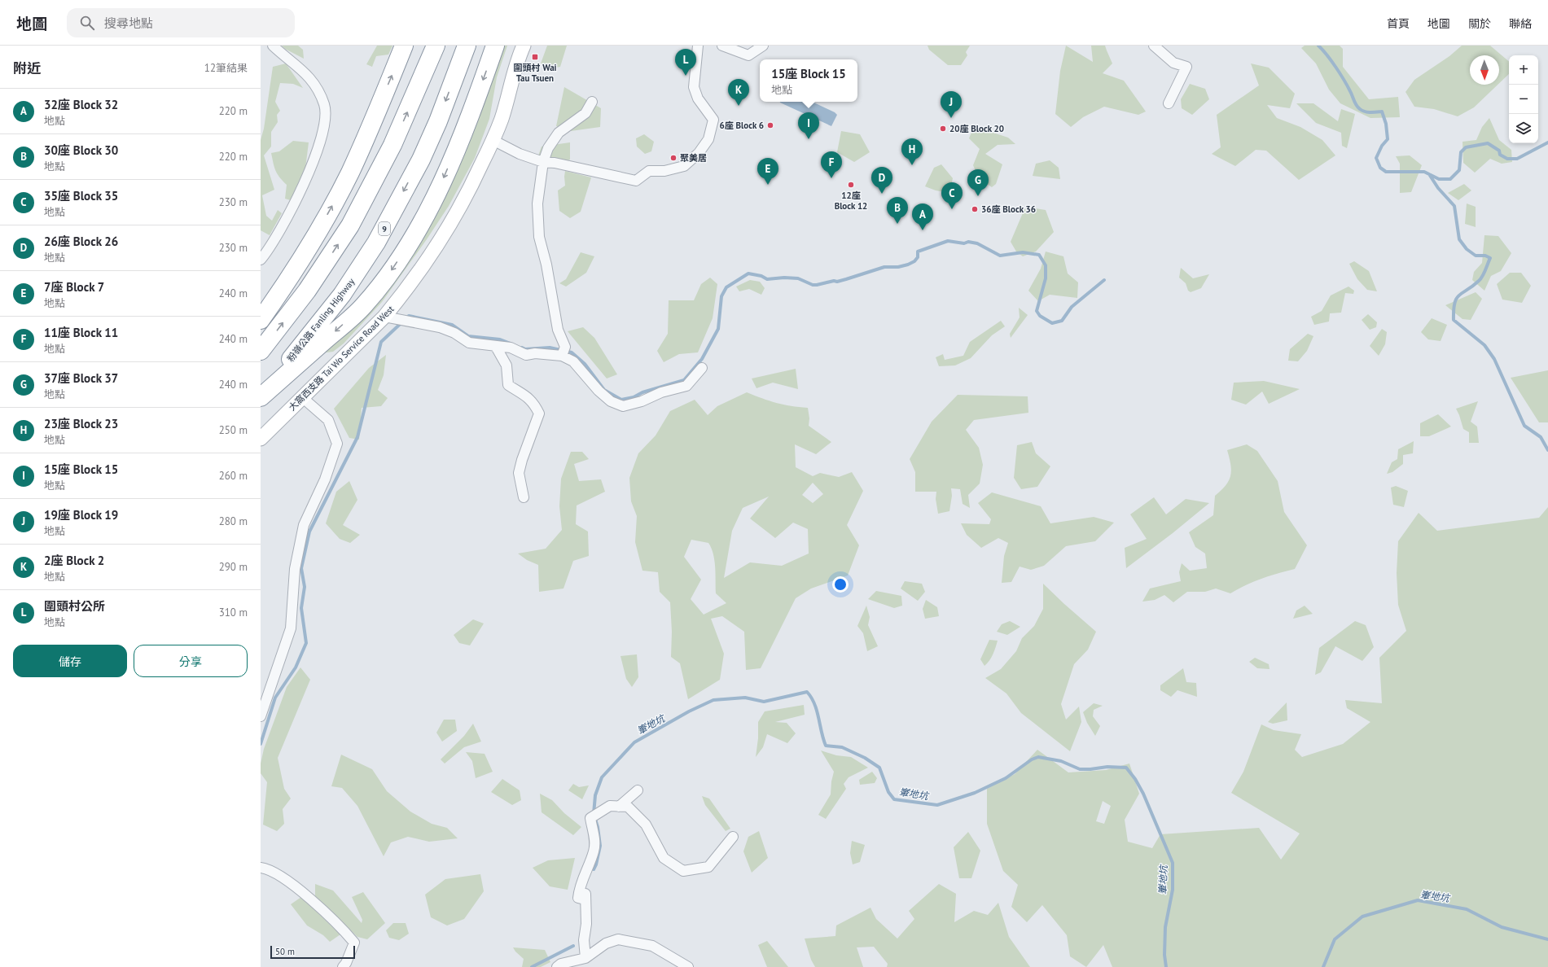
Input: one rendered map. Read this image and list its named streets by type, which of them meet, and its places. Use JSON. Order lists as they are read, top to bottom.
{
  "streets": {
    "highway": ["9", "粉嶺公路 Fanling Highway"],
    "main road": ["大窩西支路 Tai Wo Service Road West"]
  },
  "water": ["輋地坑"],
  "places": {
    "transit": ["圍頭村 Wai Tau Tsuen"],
    "other": [
      "6座 Block 6",
      "20座 Block 20",
      "聚美居",
      "12座 Block 12",
      "36座 Block 36"
    ]
  },
  "scale_bar": "50 m",
  "north": "bottom",
  "page": {
    "header": "地圖",
    "search": "搜尋地點",
    "nav": [
      "首頁",
      "地圖",
      "關於",
      "聯絡"
    ],
    "heading": ["附近", "12筆結果"],
    "pins": [
      "L",
      "K",
      "J",
      "I",
      "H",
      "F",
      "E",
      "D",
      "G",
      "C",
      "B",
      "A"
    ],
    "map_buttons": ["+", "−"],
    "popup": ["15座 Block 15", "地點"],
    "list": [
      {
        "mark": "A",
        "name": "32座 Block 32",
        "note": "地點",
        "value": "220 m"
      },
      {
        "mark": "B",
        "name": "30座 Block 30",
        "note": "地點",
        "value": "220 m"
      },
      {
        "mark": "C",
        "name": "35座 Block 35",
        "note": "地點",
        "value": "230 m"
      },
      {
        "mark": "D",
        "name": "26座 Block 26",
        "note": "地點",
        "value": "230 m"
      },
      {
        "mark": "E",
        "name": "7座 Block 7",
        "note": "地點",
        "value": "240 m"
      },
      {
        "mark": "F",
        "name": "11座 Block 11",
        "note": "地點",
        "value": "240 m"
      },
      {
        "mark": "G",
        "name": "37座 Block 37",
        "note": "地點",
        "value": "240 m"
      },
      {
        "mark": "H",
        "name": "23座 Block 23",
        "note": "地點",
        "value": "250 m"
      },
      {
        "mark": "I",
        "name": "15座 Block 15",
        "note": "地點",
        "value": "260 m"
      },
      {
        "mark": "J",
        "name": "19座 Block 19",
        "note": "地點",
        "value": "280 m"
      },
      {
        "mark": "K",
        "name": "2座 Block 2",
        "note": "地點",
        "value": "290 m"
      },
      {
        "mark": "L",
        "name": "圍頭村公所",
        "note": "地點",
        "value": "310 m"
      }
    ],
    "buttons": ["儲存", "分享"],
    "scale": "50 m"
  }
}
